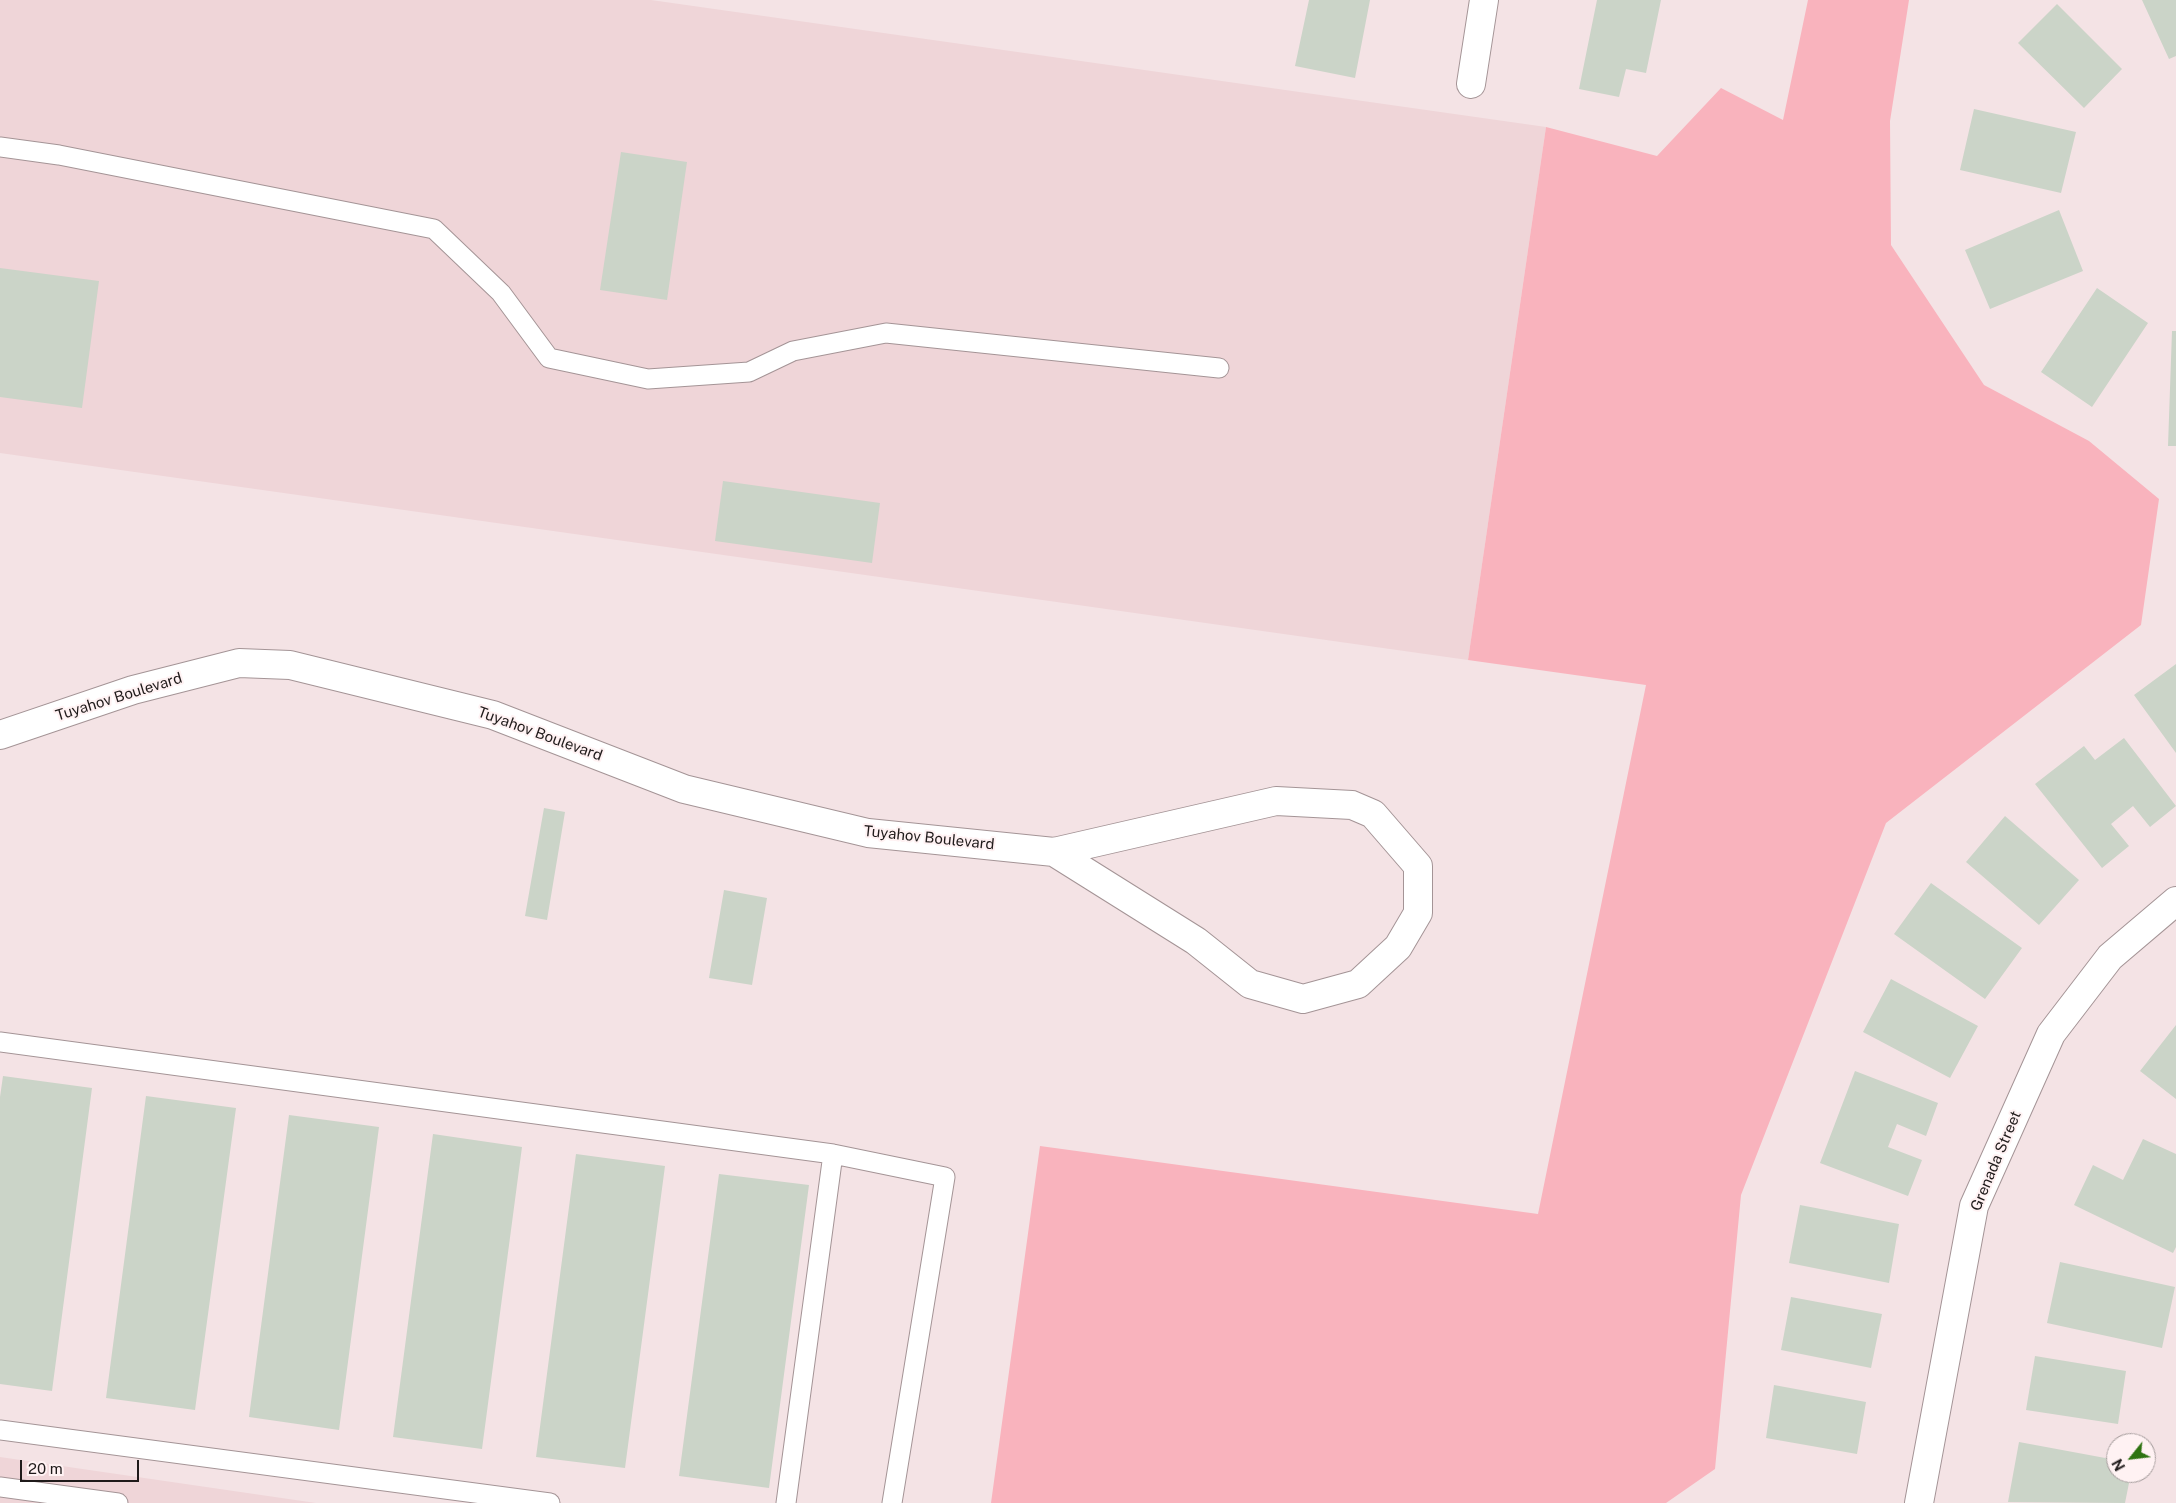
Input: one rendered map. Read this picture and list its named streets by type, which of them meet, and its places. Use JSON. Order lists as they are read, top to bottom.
{
  "streets": {
    "street": ["Tuyahov Boulevard", "Grenada Street"]
  },
  "scale_bar": "20 m",
  "north": "bottom left"
}
